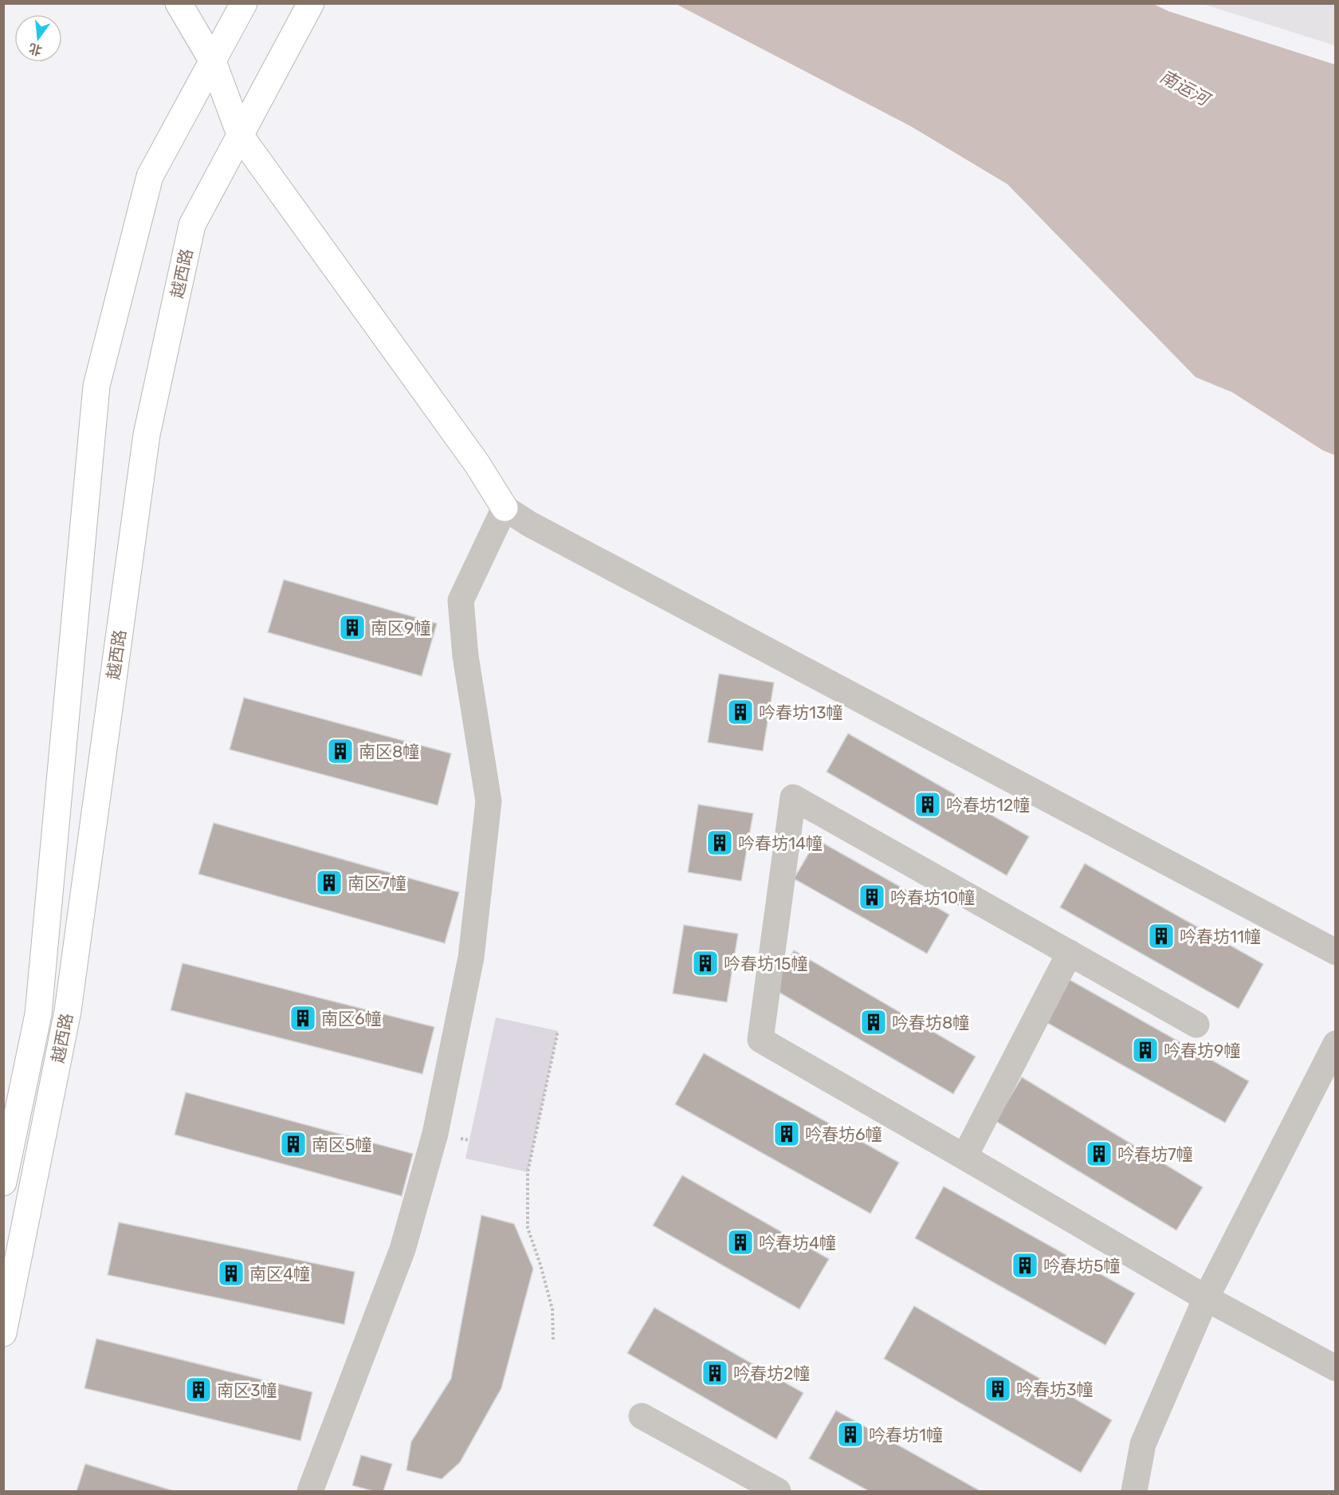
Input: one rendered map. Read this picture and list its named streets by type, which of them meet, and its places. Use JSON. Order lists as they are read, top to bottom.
{
  "streets": {
    "main road": ["越西路"]
  },
  "water": ["南运河"],
  "places": {
    "building": [
      "南区9幢",
      "吟春坊13幢",
      "南区8幢",
      "吟春坊12幢",
      "吟春坊14幢",
      "南区7幢",
      "吟春坊10幢",
      "吟春坊11幢",
      "吟春坊15幢",
      "南区6幢",
      "吟春坊8幢",
      "吟春坊9幢",
      "吟春坊6幢",
      "南区5幢",
      "吟春坊7幢",
      "吟春坊4幢",
      "吟春坊5幢",
      "南区4幢",
      "吟春坊2幢",
      "吟春坊3幢",
      "南区3幢",
      "吟春坊1幢"
    ]
  },
  "north": "bottom"
}
